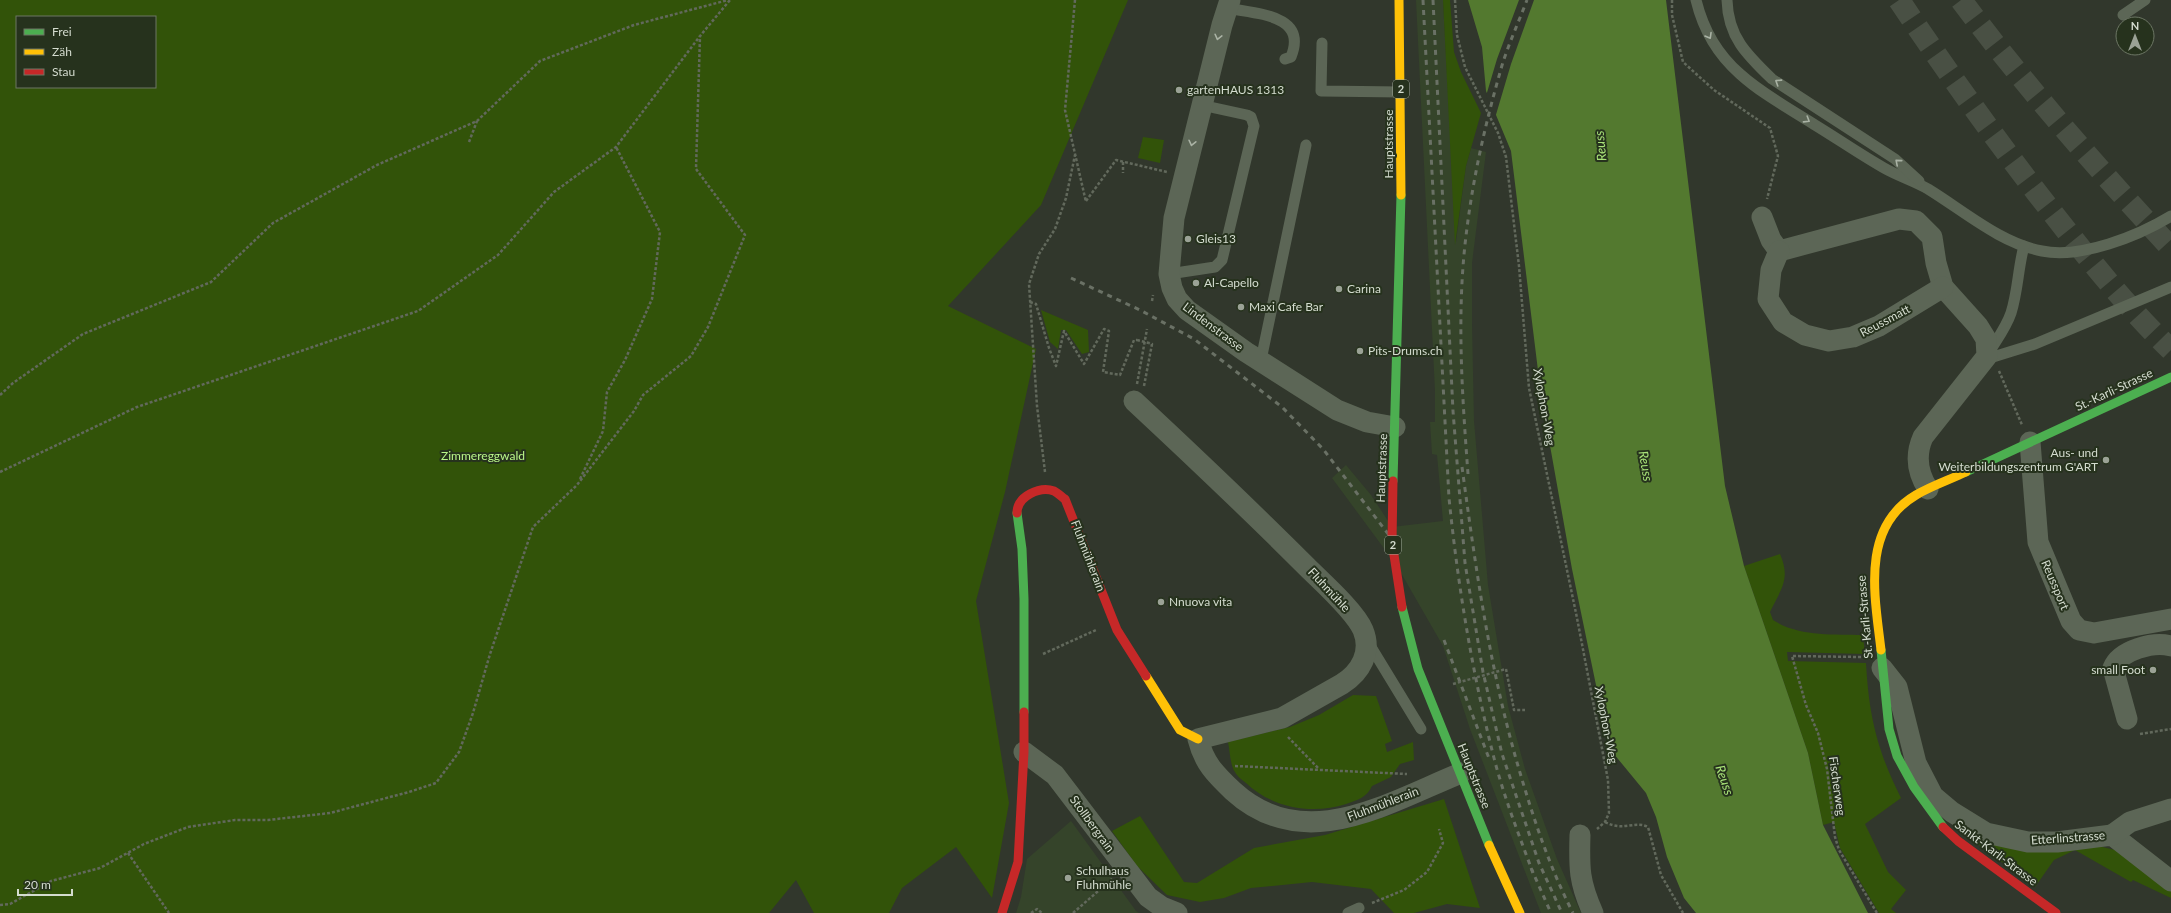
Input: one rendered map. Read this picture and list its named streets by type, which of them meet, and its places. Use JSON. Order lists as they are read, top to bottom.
{
  "streets": {
    "street": [
      "2",
      "Hauptstrasse",
      "Reussmatt",
      "Lindenstrasse",
      "St.-Karli-Strasse",
      "Fluhmühlerain",
      "Reussport",
      "Fluhmühle",
      "Stollbergrain",
      "Etterlinstrasse",
      "Sankt-Karli-Strasse"
    ],
    "path": ["Xylophon-Weg", "Fischerweg"]
  },
  "crossings": [
    ["Hauptstrasse", "Lindenstrasse"],
    ["Hauptstrasse", "Fluhmühlerain"],
    ["St.-Karli-Strasse", "Reussport"],
    ["St.-Karli-Strasse", "Fischerweg"],
    ["St.-Karli-Strasse", "Etterlinstrasse"],
    ["St.-Karli-Strasse", "Sankt-Karli-Strasse"],
    ["Fluhmühlerain", "Stollbergrain"],
    ["Fischerweg", "Etterlinstrasse"]
  ],
  "one_way": ["Lindenstrasse"],
  "water": ["Reuss"],
  "parks": ["Zimmereggwald"],
  "places": [
    "gartenHAUS 1313",
    "Gleis13",
    "Al-Capello",
    "Carina",
    "Maxi Cafe Bar",
    "Pits-Drums.ch",
    "Aus- und Weiterbildungszentrum G'ART",
    "Nnuova vita",
    "small Foot",
    "Schulhaus Fluhmühle"
  ],
  "legend": ["Frei", "Zäh", "Stau"],
  "scale_bar": "20 m",
  "north": "top"
}
